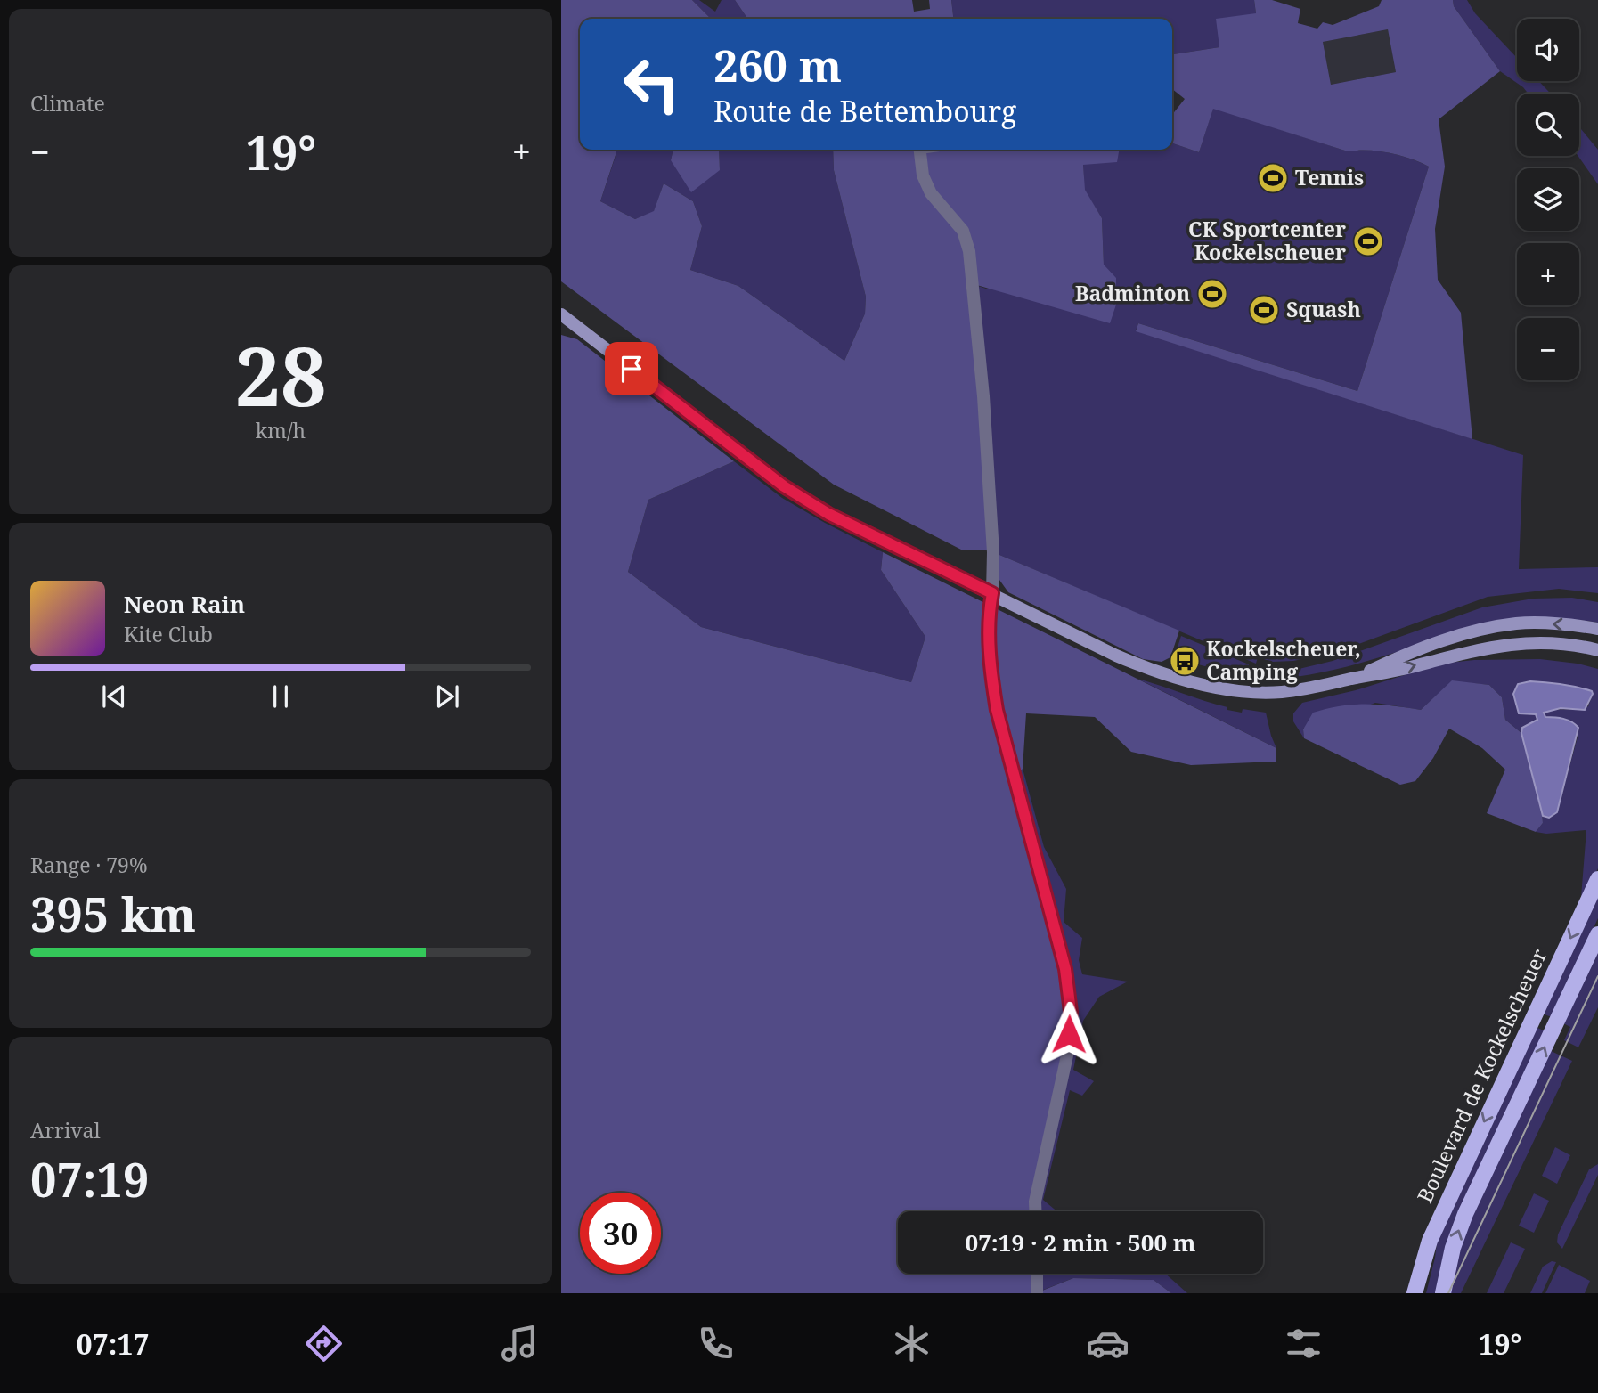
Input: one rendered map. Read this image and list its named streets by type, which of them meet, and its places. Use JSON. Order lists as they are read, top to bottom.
{
  "streets": {
    "main road": ["Boulevard de Kockelscheuer"]
  },
  "places": {
    "sports": [
      "Tennis",
      "CK Sportcenter Kockelscheuer",
      "Badminton",
      "Squash"
    ],
    "bus stop": ["Kockelscheuer, Camping"]
  },
  "page": {
    "tile": [
      "Climate",
      ["28", "km/h"],
      ["Range · 79%", "395 km"],
      ["Arrival", "07:19"]
    ],
    "map_buttons": ["+", "−"],
    "turn": ["260 m", "Route de Bettembourg"],
    "heat": ["−", "19°", "+"],
    "song": ["Neon Rain", "Kite Club"],
    "limit": "30",
    "trip": "07:19 · 2 min · 500 m",
    "tabs": ["07:17", "19°"]
  }
}
